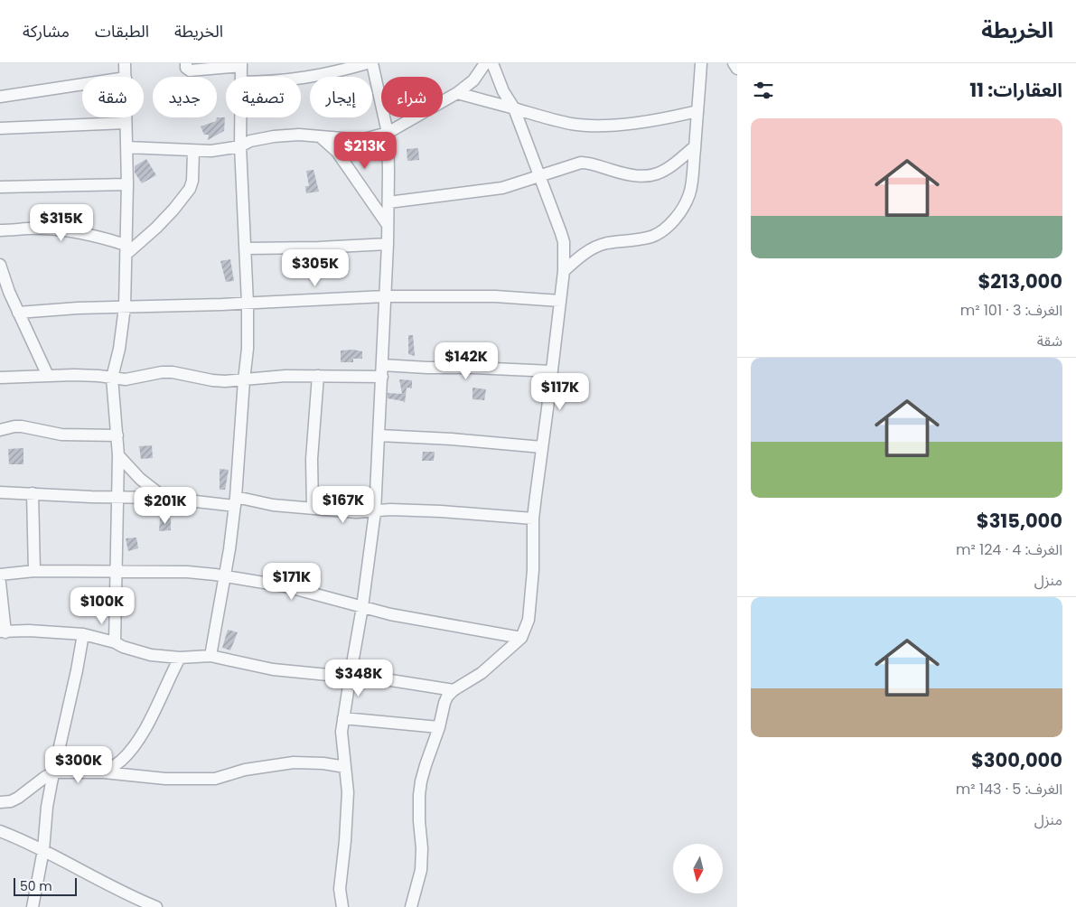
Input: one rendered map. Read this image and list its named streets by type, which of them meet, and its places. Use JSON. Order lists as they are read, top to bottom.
{
  "scale_bar": "50 m",
  "north": "bottom",
  "page": {
    "header": "الخريطة",
    "nav": ["الخريطة", "الطبقات", "مشاركة"],
    "heading": "العقارات: 11",
    "chip": [
      "شراء",
      "إيجار",
      "تصفية",
      "جديد",
      "شقة"
    ],
    "list": [
      {
        "name": "$213,000",
        "note": "الغرف: 3 · 101 m² · شقة"
      },
      {
        "name": "$315,000",
        "note": "الغرف: 4 · 124 m² · منزل"
      },
      {
        "name": "$300,000",
        "note": "الغرف: 5 · 143 m² · منزل"
      }
    ],
    "price": [
      "$213K",
      "$315K",
      "$305K",
      "$142K",
      "$117K",
      "$167K",
      "$201K",
      "$171K",
      "$100K",
      "$348K",
      "$300K"
    ],
    "scale": "50 m"
  }
}
